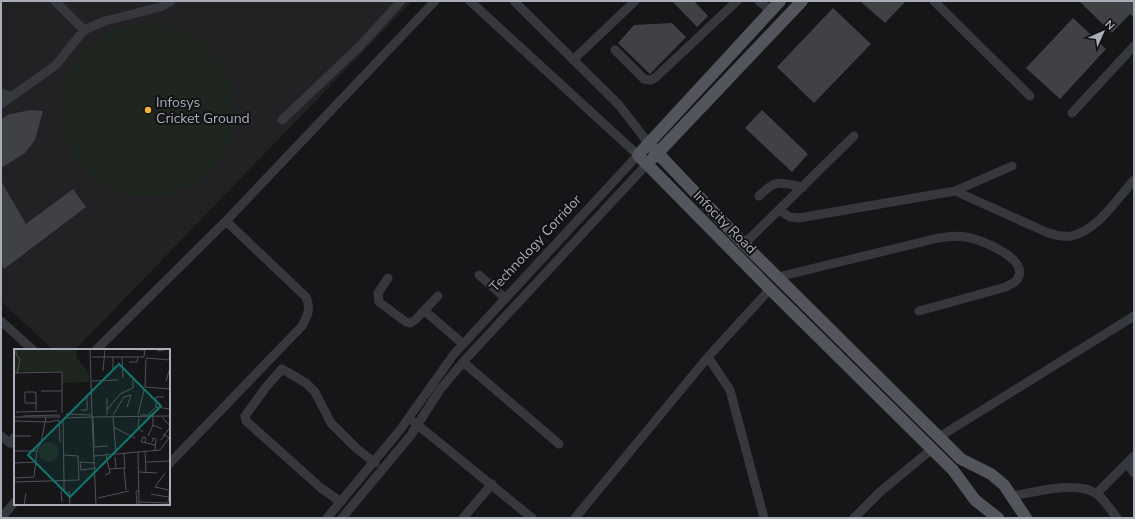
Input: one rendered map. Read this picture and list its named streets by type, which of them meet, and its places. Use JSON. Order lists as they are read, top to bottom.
{
  "streets": {
    "main road": ["Infocity Road", "Technology Corridor"]
  },
  "crossings": [
    ["Infocity Road", "Technology Corridor"]
  ],
  "places": ["Infosys Cricket Ground"],
  "north": "top right"
}
